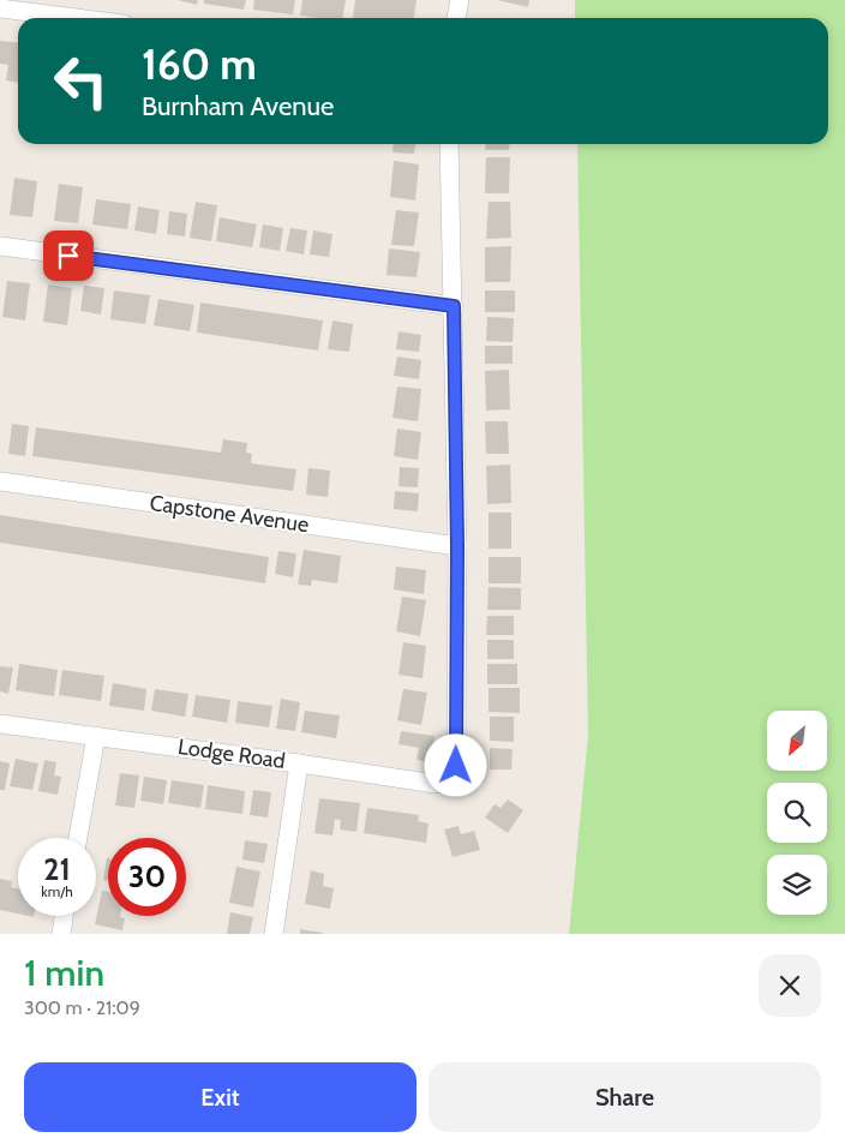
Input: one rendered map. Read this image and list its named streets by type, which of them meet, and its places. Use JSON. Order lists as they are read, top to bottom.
{
  "streets": {
    "street": ["Capstone Avenue", "Lodge Road"]
  },
  "crossings": [
    ["Capstone Avenue", "Lodge Road"]
  ],
  "north": "bottom left",
  "page": {
    "turn": ["160 m", "Burnham Avenue"],
    "speed": "21 km/h",
    "limit": "30",
    "heading": ["1 min", "300 m · 21:09"],
    "buttons": ["Exit", "Share"]
  }
}
